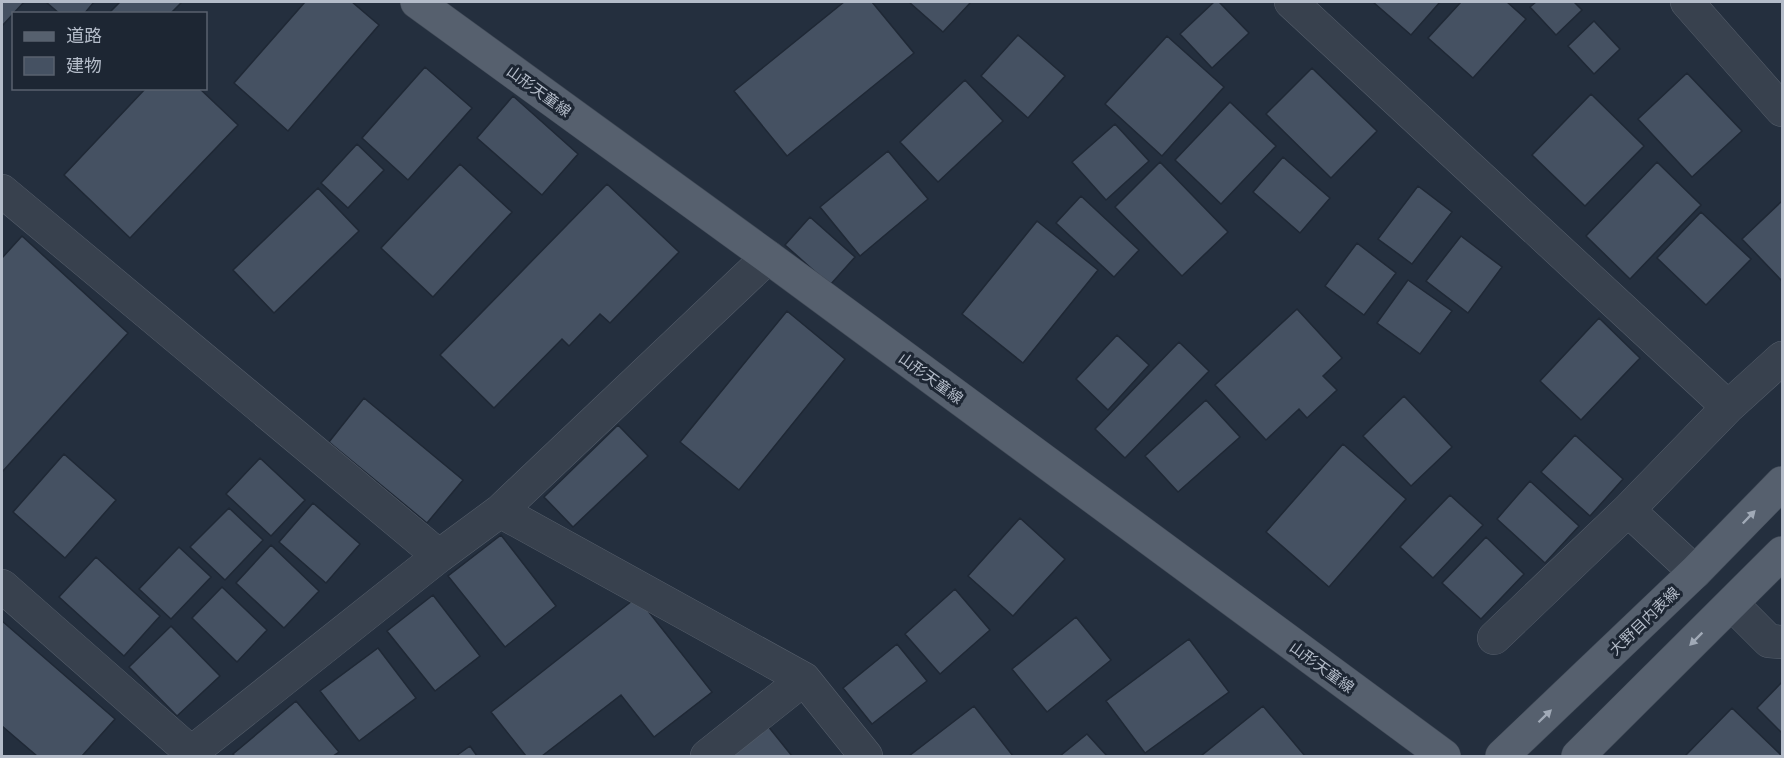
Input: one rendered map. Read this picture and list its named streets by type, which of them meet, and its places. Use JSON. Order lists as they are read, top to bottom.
{
  "streets": {
    "main road": ["山形天童線", "大野目内表線"]
  },
  "legend": ["道路", "建物"]
}
